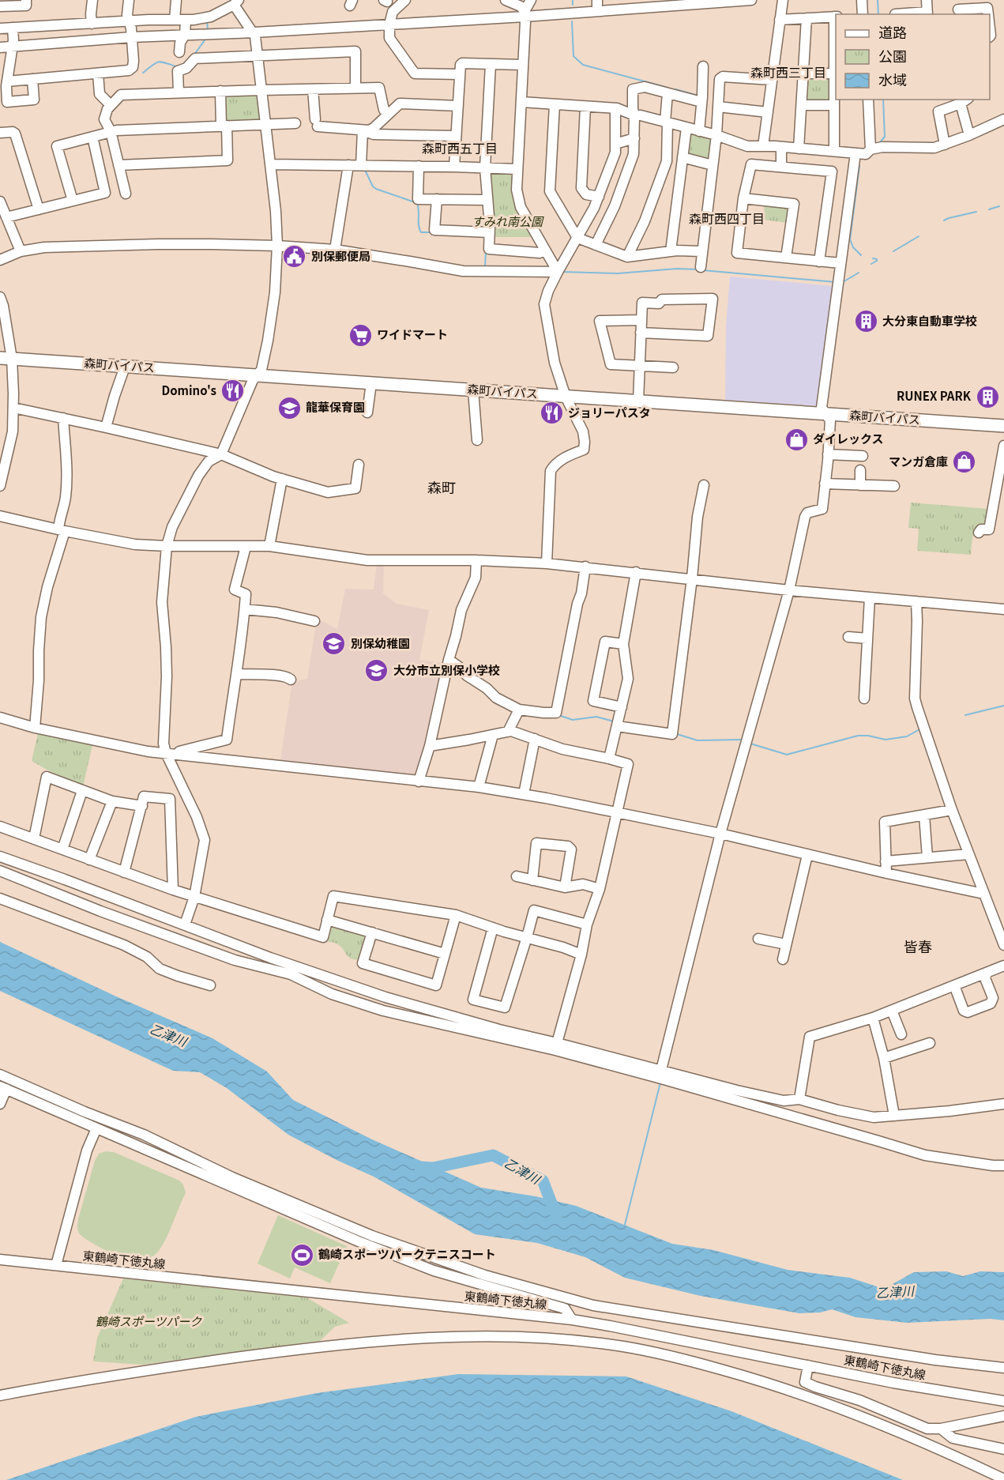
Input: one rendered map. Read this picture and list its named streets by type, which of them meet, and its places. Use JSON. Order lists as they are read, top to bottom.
{
  "streets": {
    "main road": ["森町バイパス"],
    "street": ["東鶴崎下徳丸線"]
  },
  "districts": [
    "森町西三丁目",
    "森町西五丁目",
    "森町西四丁目",
    "森町",
    "皆春"
  ],
  "water": ["乙津川"],
  "parks": ["すみれ南公園", "鶴崎スポーツパーク"],
  "places": {
    "public building": ["別保郵便局"],
    "building": ["大分東自動車学校", "RUNEX PARK"],
    "supermarket": ["ワイドマート"],
    "restaurant": ["Domino's", "ジョリーパスタ"],
    "school or university": ["龍華保育園", "別保幼稚園", "大分市立別保小学校"],
    "shop": ["ダイレックス", "マンガ倉庫"],
    "sports": ["鶴崎スポーツパークテニスコート"]
  },
  "legend": ["道路", "公園", "水域"]
}
